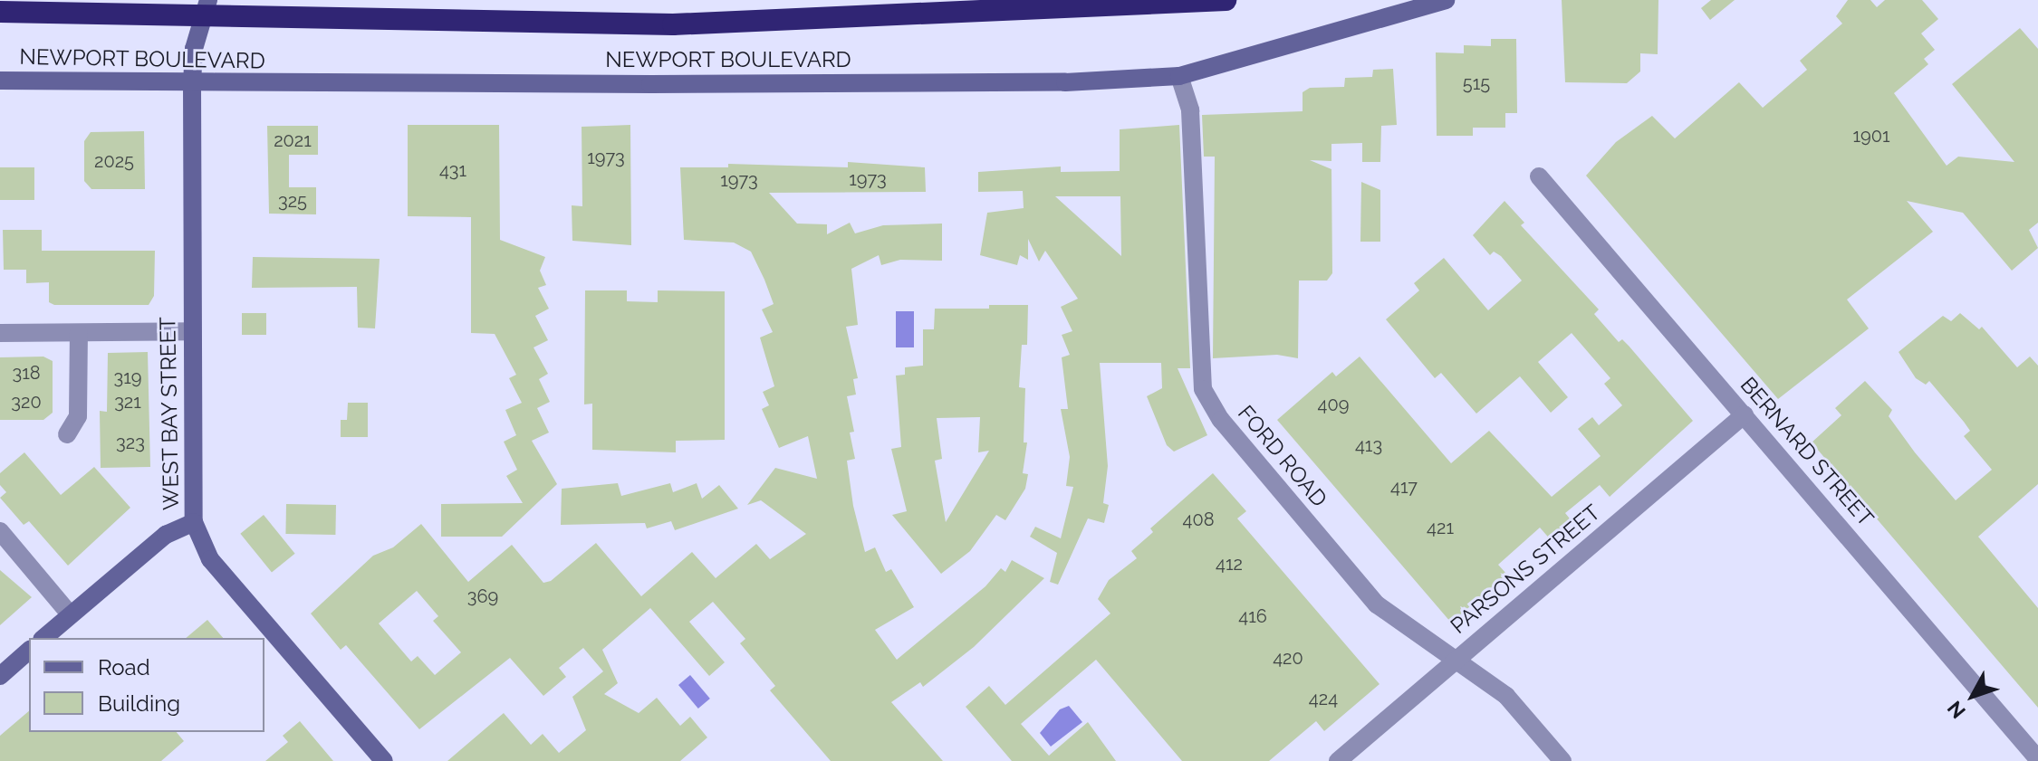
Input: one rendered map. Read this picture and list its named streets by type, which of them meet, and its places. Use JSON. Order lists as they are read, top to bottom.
{
  "streets": {
    "main road": ["NEWPORT BOULEVARD", "WEST BAY STREET"],
    "street": ["BERNARD STREET", "FORD ROAD", "PARSONS STREET"]
  },
  "crossings": [
    ["NEWPORT BOULEVARD", "WEST BAY STREET"],
    ["NEWPORT BOULEVARD", "FORD ROAD"],
    ["BERNARD STREET", "PARSONS STREET"],
    ["FORD ROAD", "PARSONS STREET"]
  ],
  "house_numbers": [
    "515",
    "1901",
    "2021",
    "1973",
    "2025",
    "431",
    "1973",
    "1973",
    "325",
    "318",
    "319",
    "320",
    "321",
    "409",
    "323",
    "413",
    "417",
    "408",
    "421",
    "412",
    "369",
    "416",
    "420",
    "424"
  ],
  "legend": ["Road", "Building"],
  "north": "bottom left"
}
